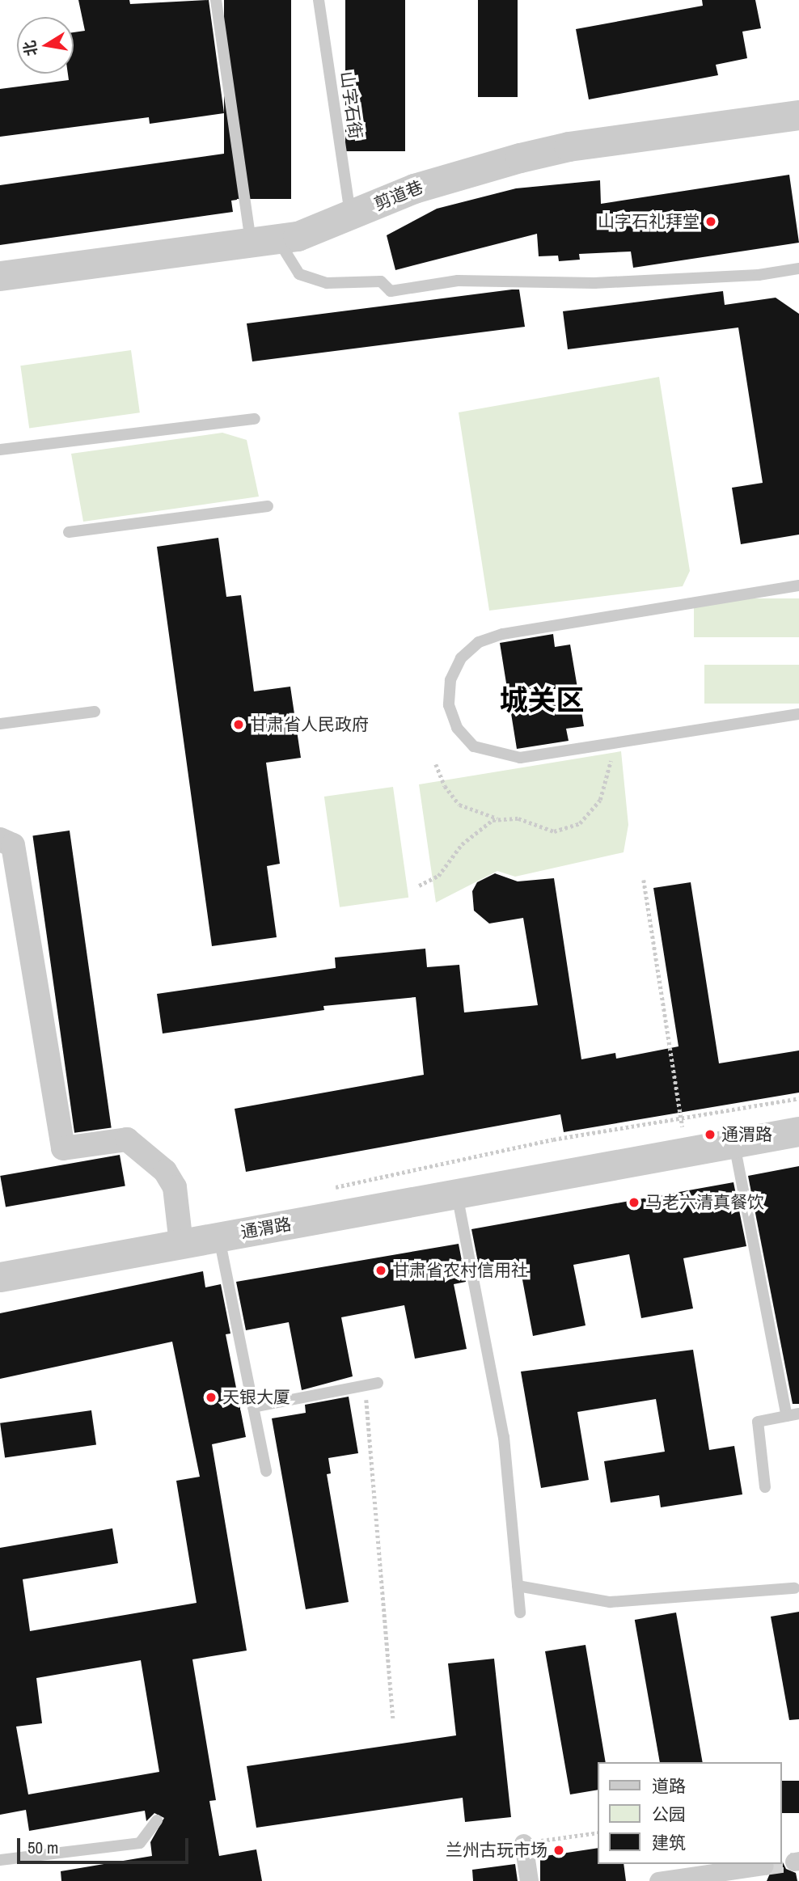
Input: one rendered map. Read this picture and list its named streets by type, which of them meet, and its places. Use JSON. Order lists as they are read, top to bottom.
{
  "streets": {
    "street": ["剪道巷", "通渭路"],
    "lane": ["山字石街"]
  },
  "crossings": [
    ["山字石街", "剪道巷"]
  ],
  "districts": ["城关区"],
  "places": [
    "山字石礼拜堂",
    "甘肃省人民政府",
    "通渭路",
    "马老六清真餐饮",
    "甘肃省农村信用社",
    "天银大厦",
    "兰州古玩市场"
  ],
  "legend": ["道路", "公园", "建筑"],
  "scale_bar": "50 m",
  "north": "left"
}
